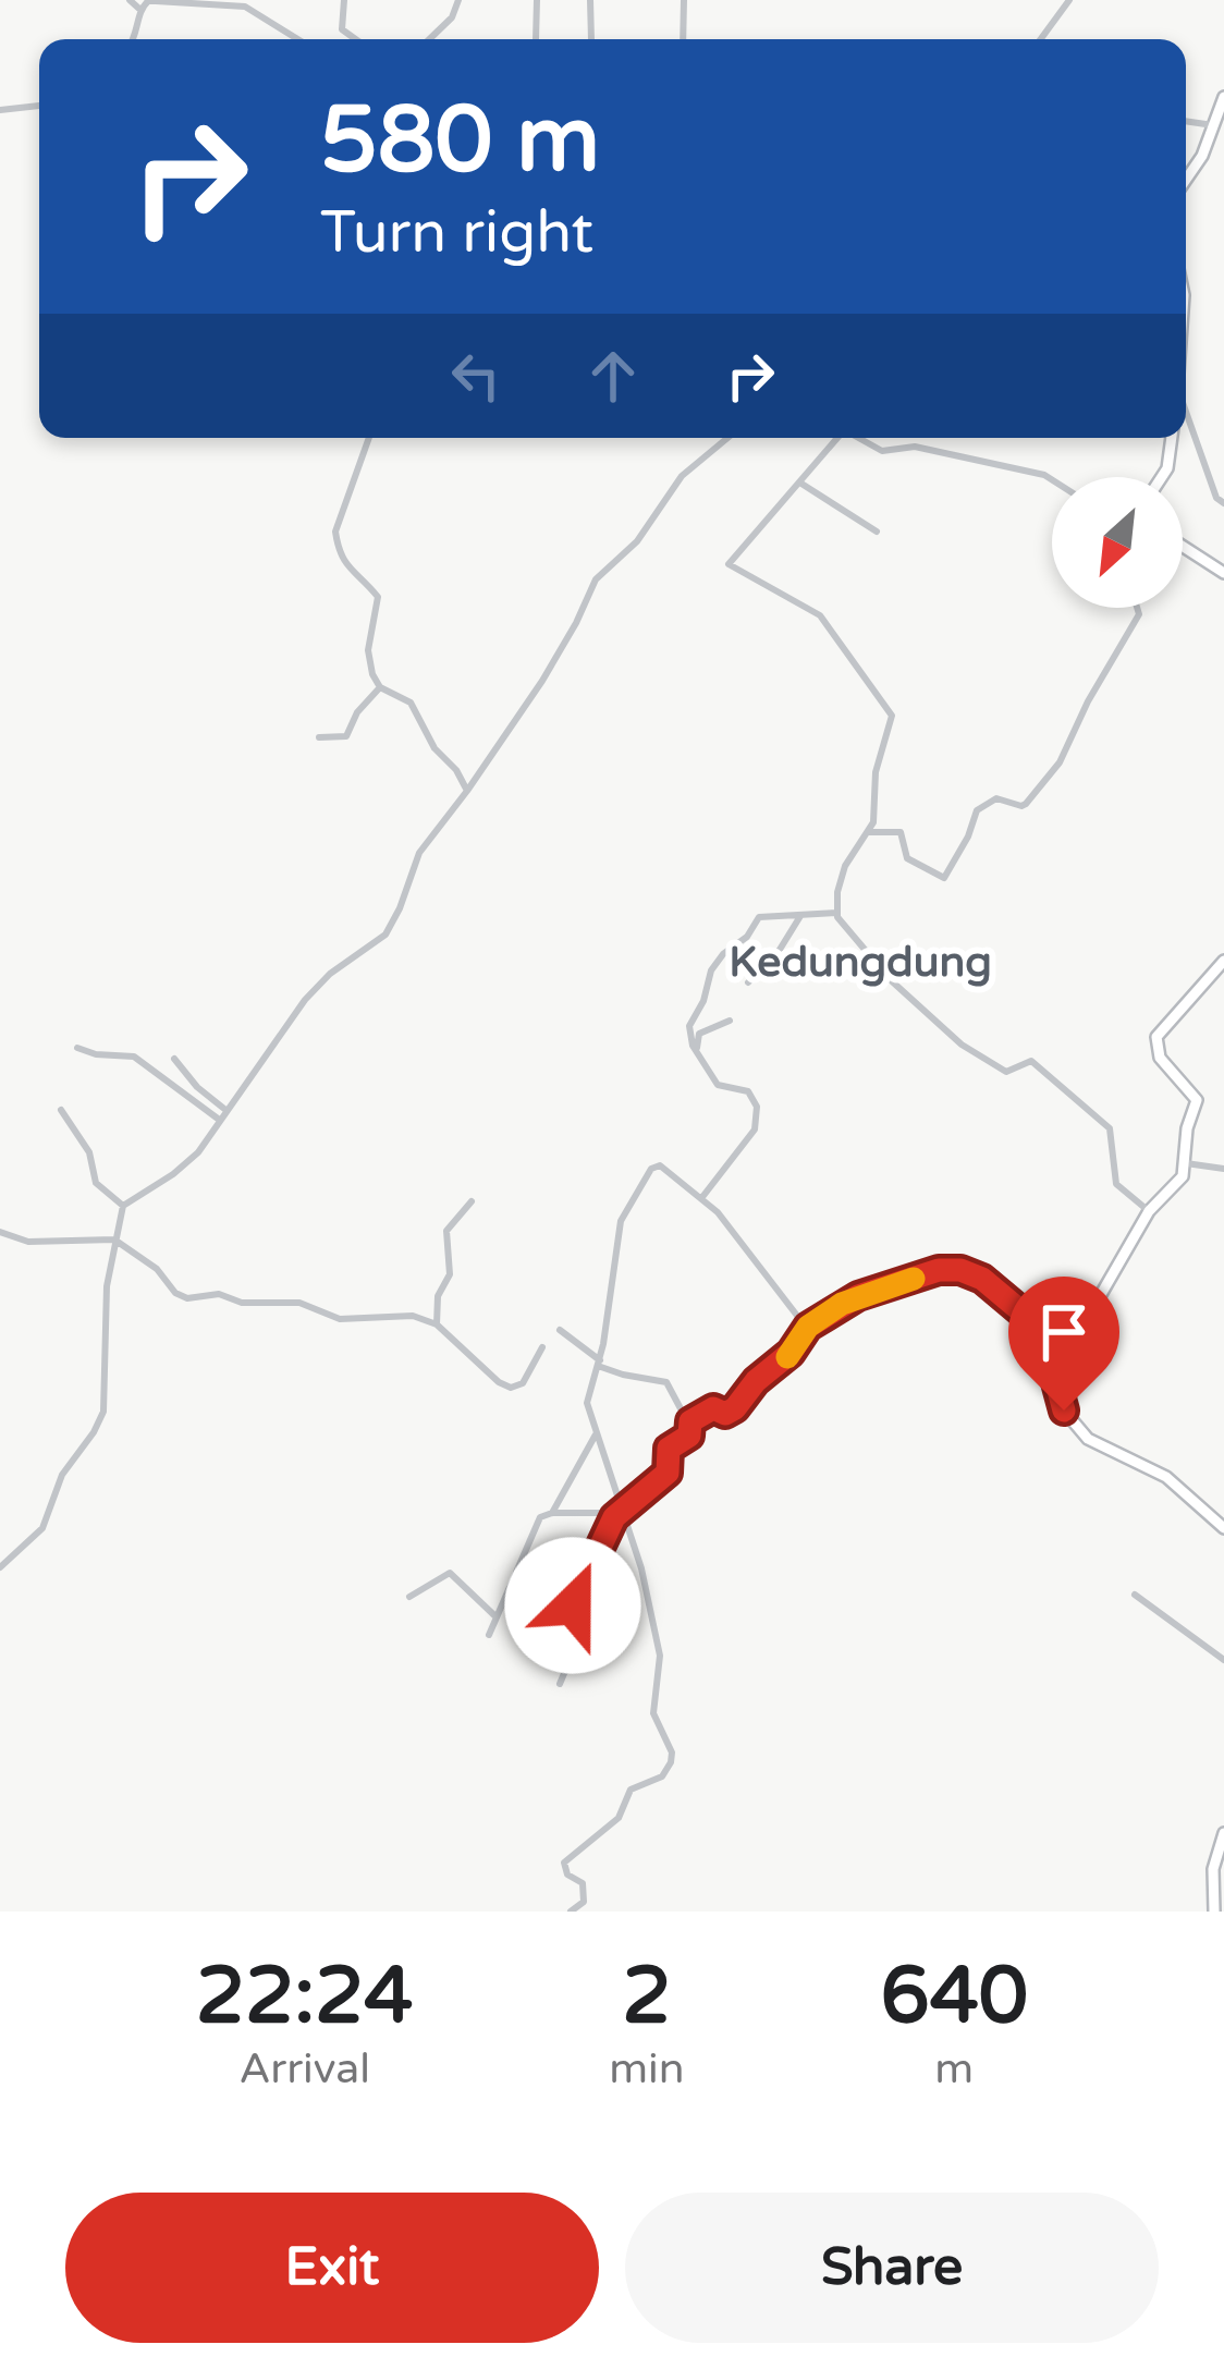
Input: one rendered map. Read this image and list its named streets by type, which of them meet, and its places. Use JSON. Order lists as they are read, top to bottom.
{
  "districts": ["Kedungdung"],
  "north": "bottom left",
  "page": {
    "turn": ["580 m", "Turn right"],
    "eta": [
      "22:24",
      "Arrival",
      "2",
      "min",
      "640",
      "m"
    ],
    "buttons": ["Exit", "Share"]
  }
}
